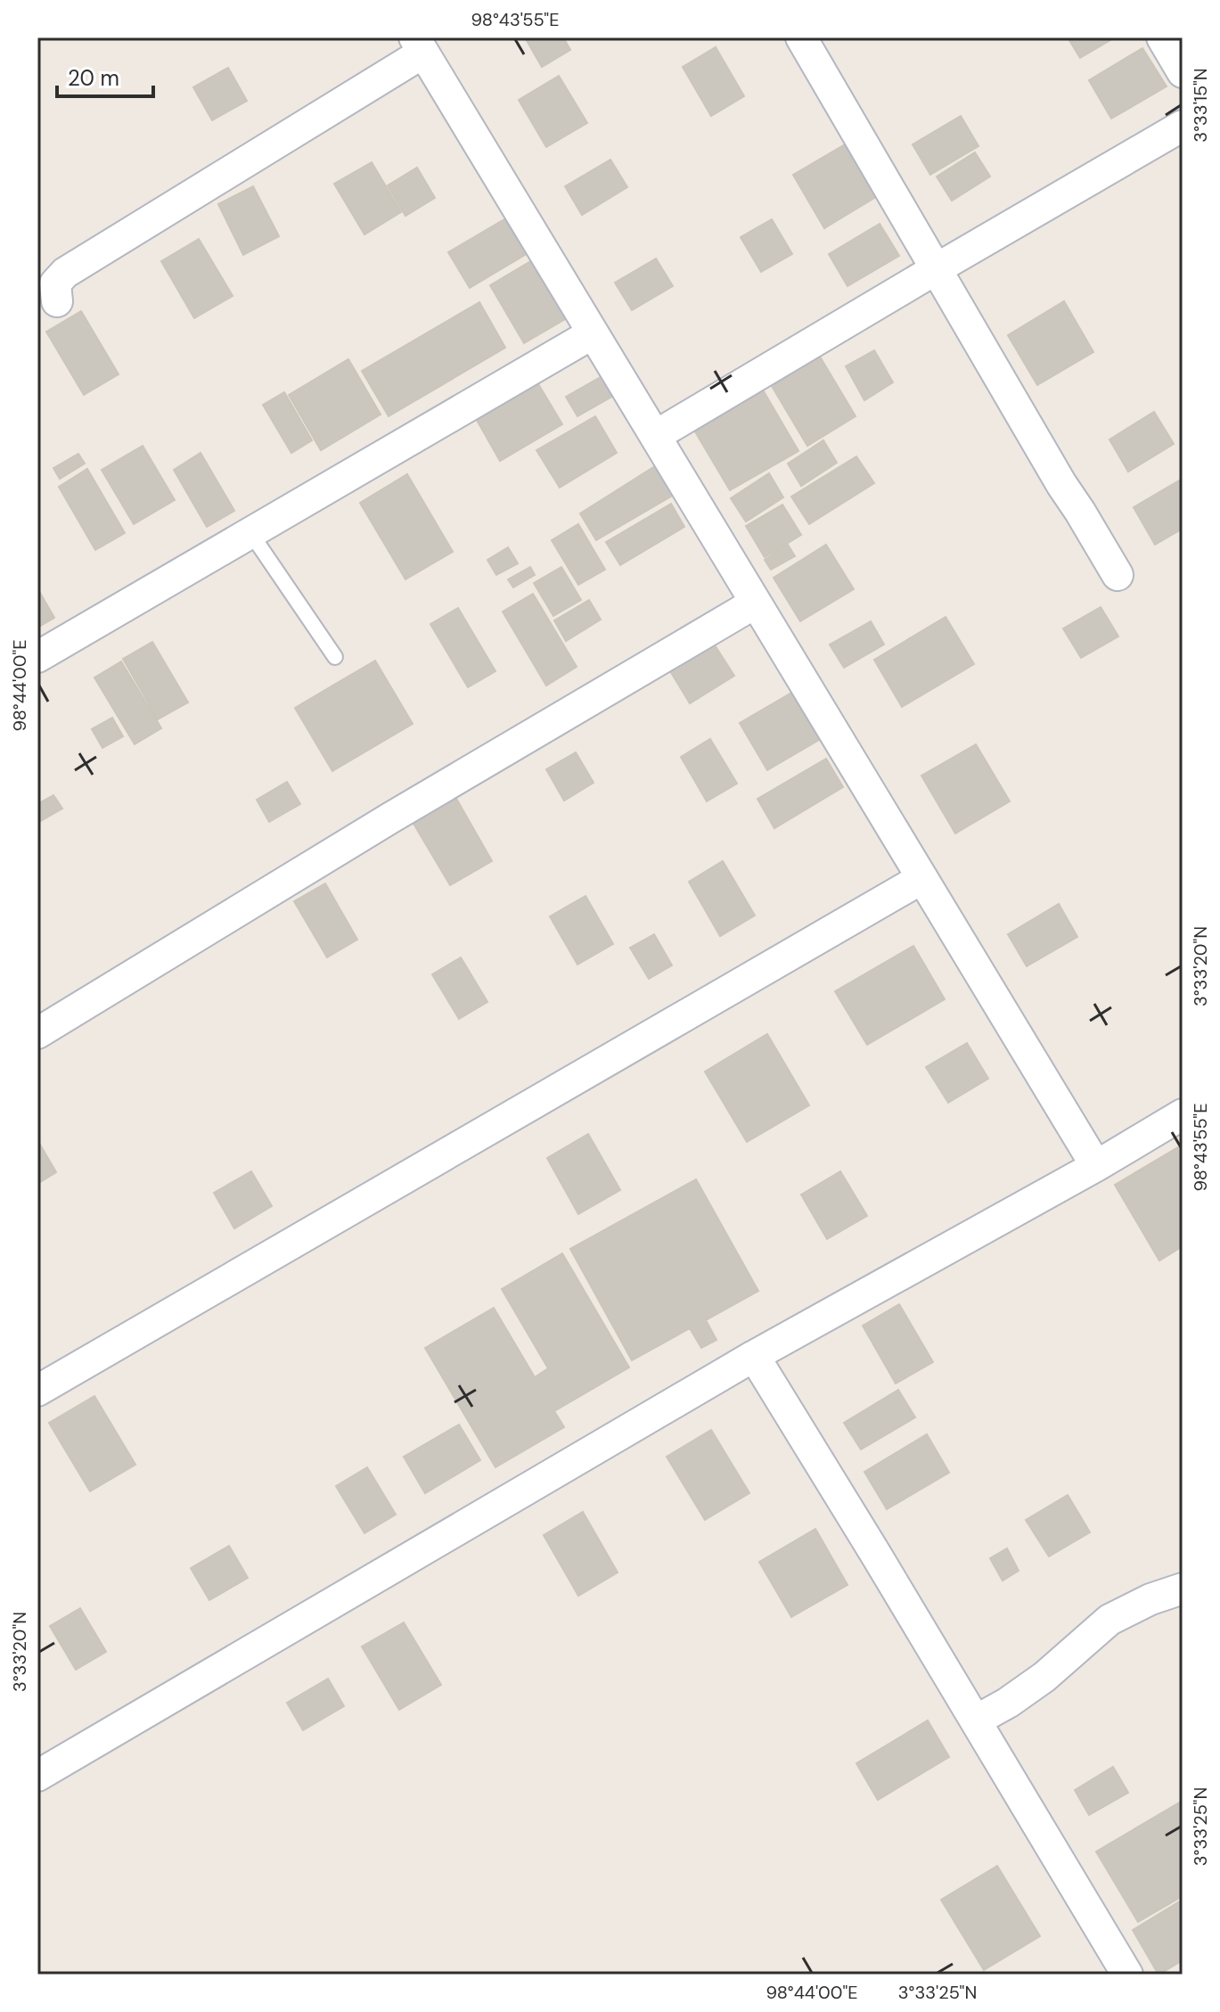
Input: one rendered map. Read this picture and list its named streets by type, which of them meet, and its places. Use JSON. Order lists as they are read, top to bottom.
{
  "scale_bar": "20 m",
  "coordinates": [
    "98°43'55\"E",
    "3°33'15\"N",
    "98°44'00\"E",
    "3°33'20\"N",
    "3°33'25\"N"
  ]
}
